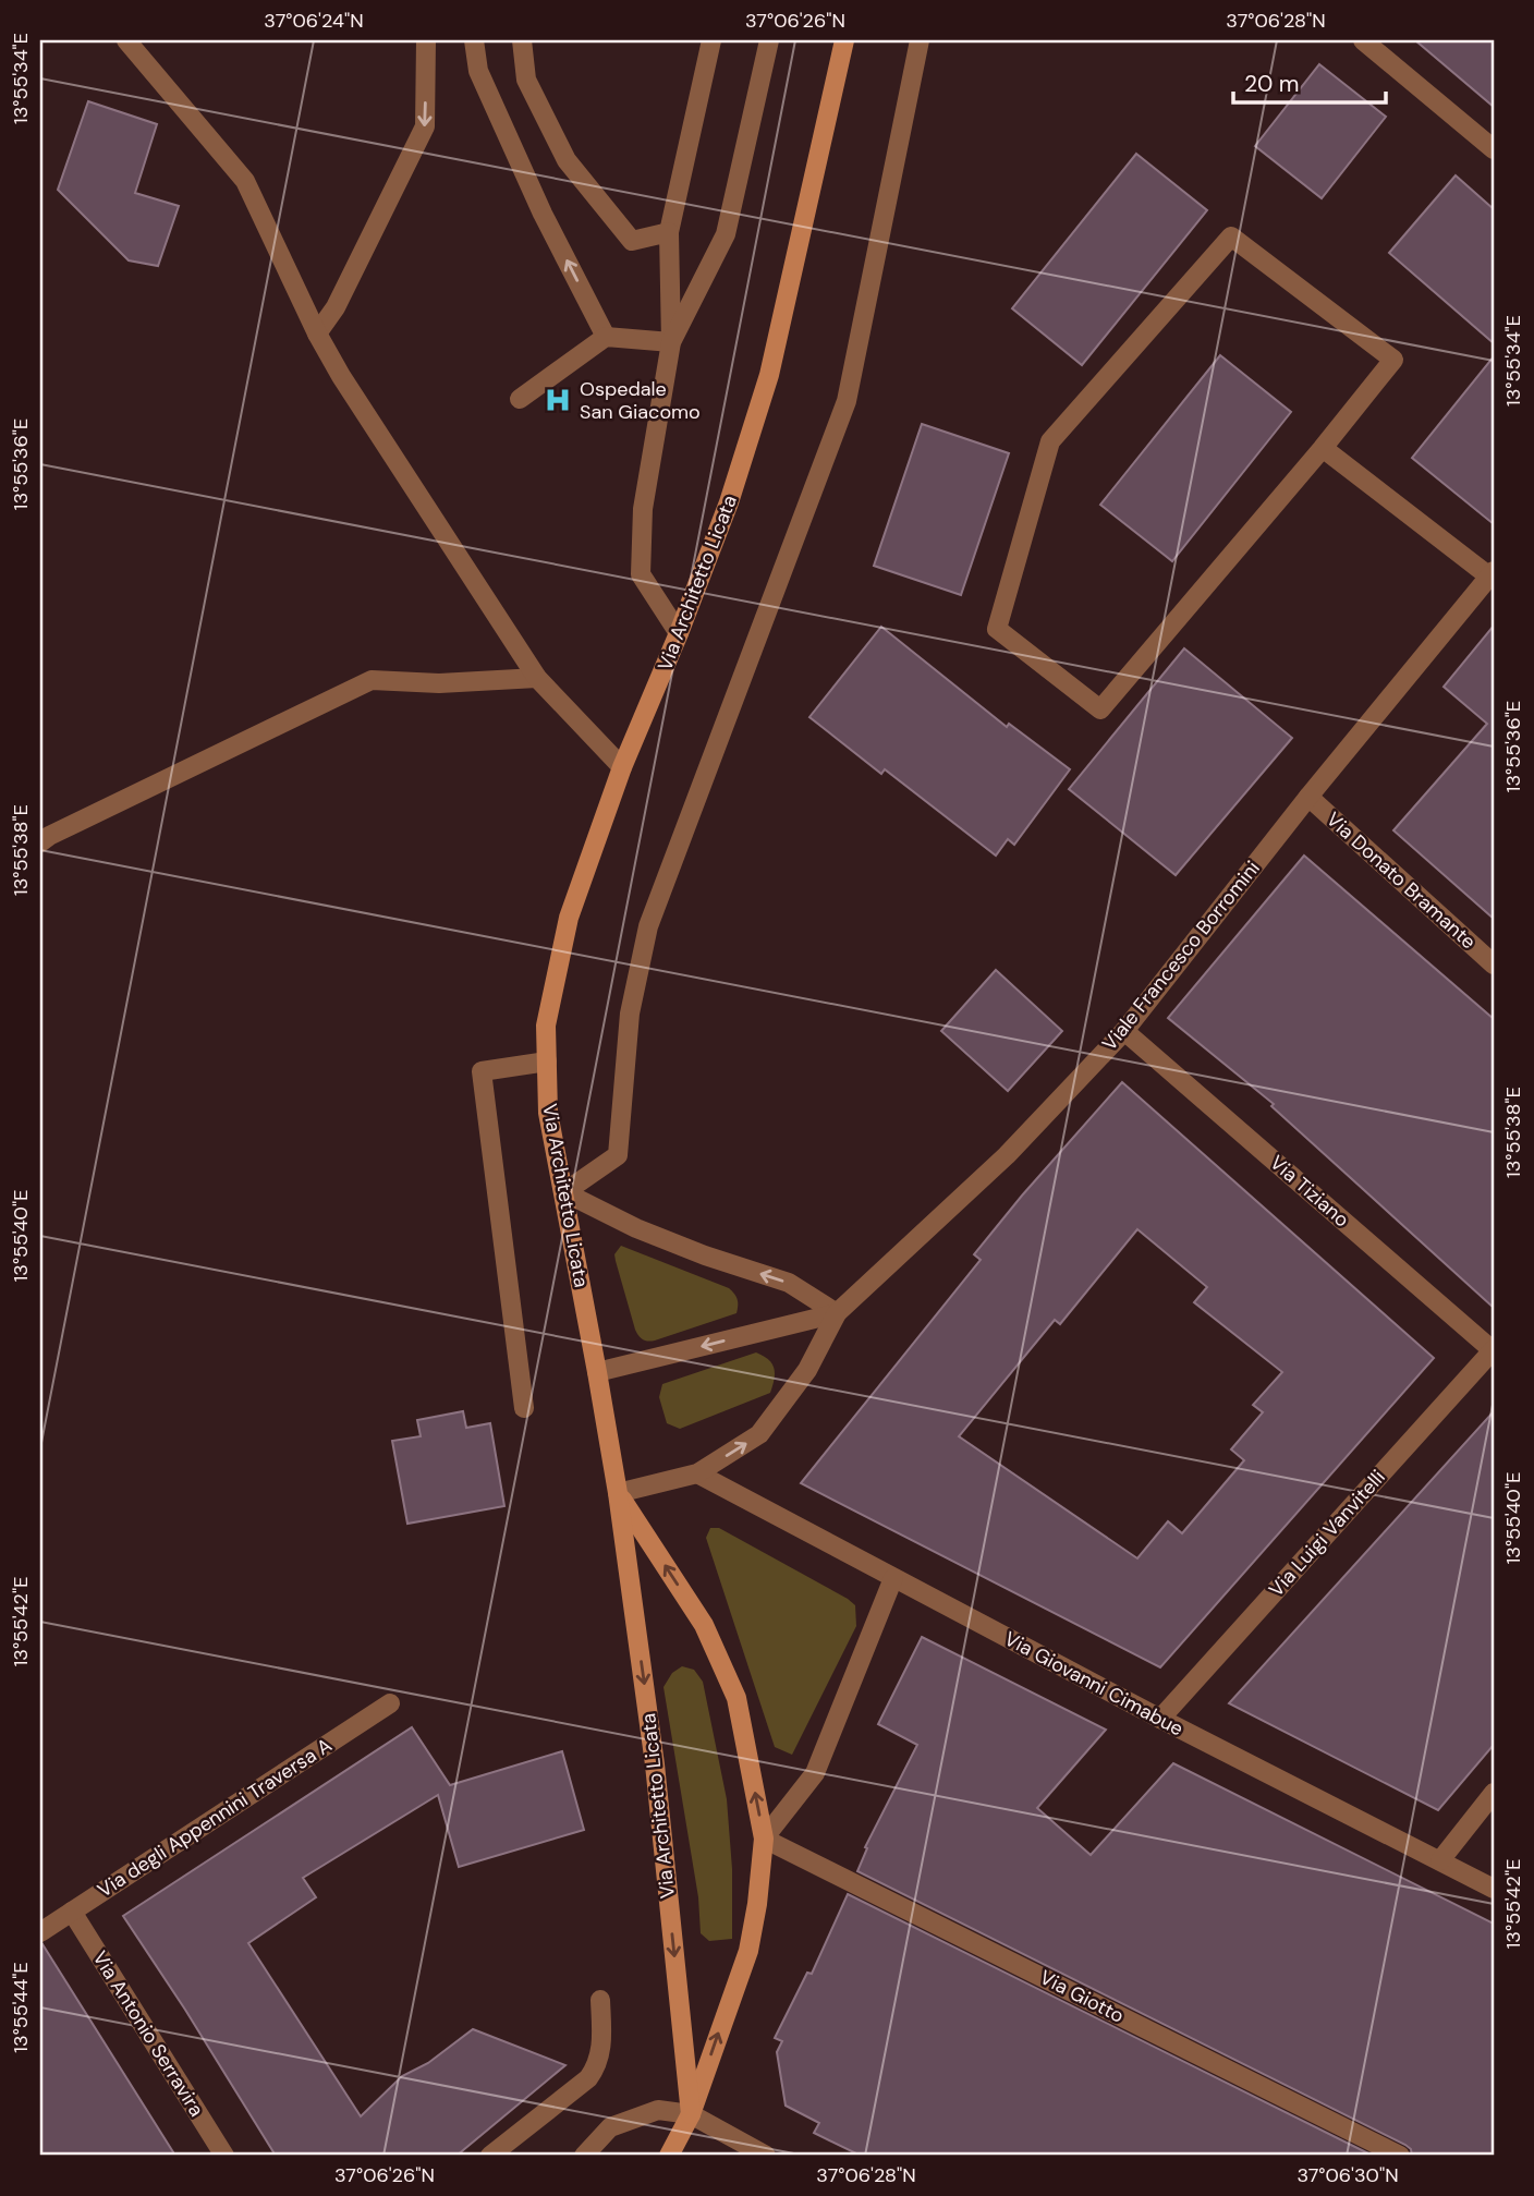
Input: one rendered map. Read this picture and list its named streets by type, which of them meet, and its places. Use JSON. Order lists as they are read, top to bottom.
{
  "streets": {
    "street": [
      "Via Architetto Licata",
      "Via Donato Bramante",
      "Viale Francesco Borromini",
      "Via Tiziano",
      "Via Luigi Vanvitelli",
      "Via Giovanni Cimabue",
      "Via degli Appennini Traversa A",
      "Via Giotto",
      "Via Antonio Serravira"
    ]
  },
  "crossings": [
    ["Via Donato Bramante", "Viale Francesco Borromini"],
    ["Viale Francesco Borromini", "Via Tiziano"],
    ["Via Tiziano", "Via Luigi Vanvitelli"],
    ["Via Luigi Vanvitelli", "Via Giovanni Cimabue"],
    ["Via degli Appennini Traversa A", "Via Antonio Serravira"]
  ],
  "places": {
    "hospital": ["Ospedale San Giacomo"]
  },
  "scale_bar": "20 m",
  "coordinates": [
    "37°06'24\"N",
    "37°06'26\"N",
    "37°06'28\"N",
    "13°55'34\"E",
    "13°55'36\"E",
    "13°55'38\"E",
    "13°55'40\"E",
    "13°55'42\"E",
    "13°55'44\"E",
    "37°06'30\"N"
  ]
}
